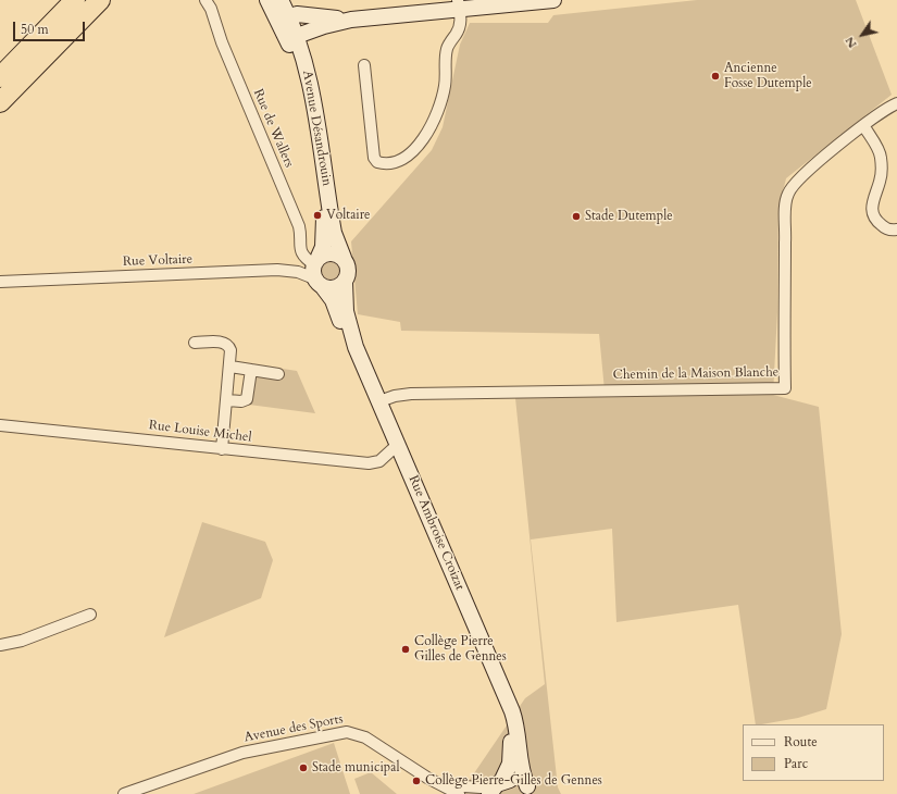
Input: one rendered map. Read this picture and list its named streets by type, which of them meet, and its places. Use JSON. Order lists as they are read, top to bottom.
{
  "streets": {
    "main road": ["Avenue Désandrouin", "Rue Ambroise Croizat"],
    "street": [
      "Rue de Wallers",
      "Rue Voltaire",
      "Chemin de la Maison Blanche",
      "Rue Louise Michel",
      "Avenue des Sports"
    ]
  },
  "crossings": [
    ["Rue de Wallers", "Avenue Désandrouin"],
    ["Rue de Wallers", "Rue Voltaire"],
    ["Rue de Wallers", "Rue Ambroise Croizat"],
    ["Avenue Désandrouin", "Rue Voltaire"],
    ["Avenue Désandrouin", "Rue Ambroise Croizat"],
    ["Rue Voltaire", "Rue Ambroise Croizat"],
    ["Chemin de la Maison Blanche", "Rue Ambroise Croizat"],
    ["Rue Louise Michel", "Rue Ambroise Croizat"]
  ],
  "places": [
    "Ancienne Fosse Dutemple",
    "Voltaire",
    "Stade Dutemple",
    "Collège Pierre Gilles de Gennes",
    "Stade municipal",
    "Collège Pierre-Gilles de Gennes"
  ],
  "legend": ["Route", "Parc"],
  "scale_bar": "50 m",
  "north": "bottom left"
}
